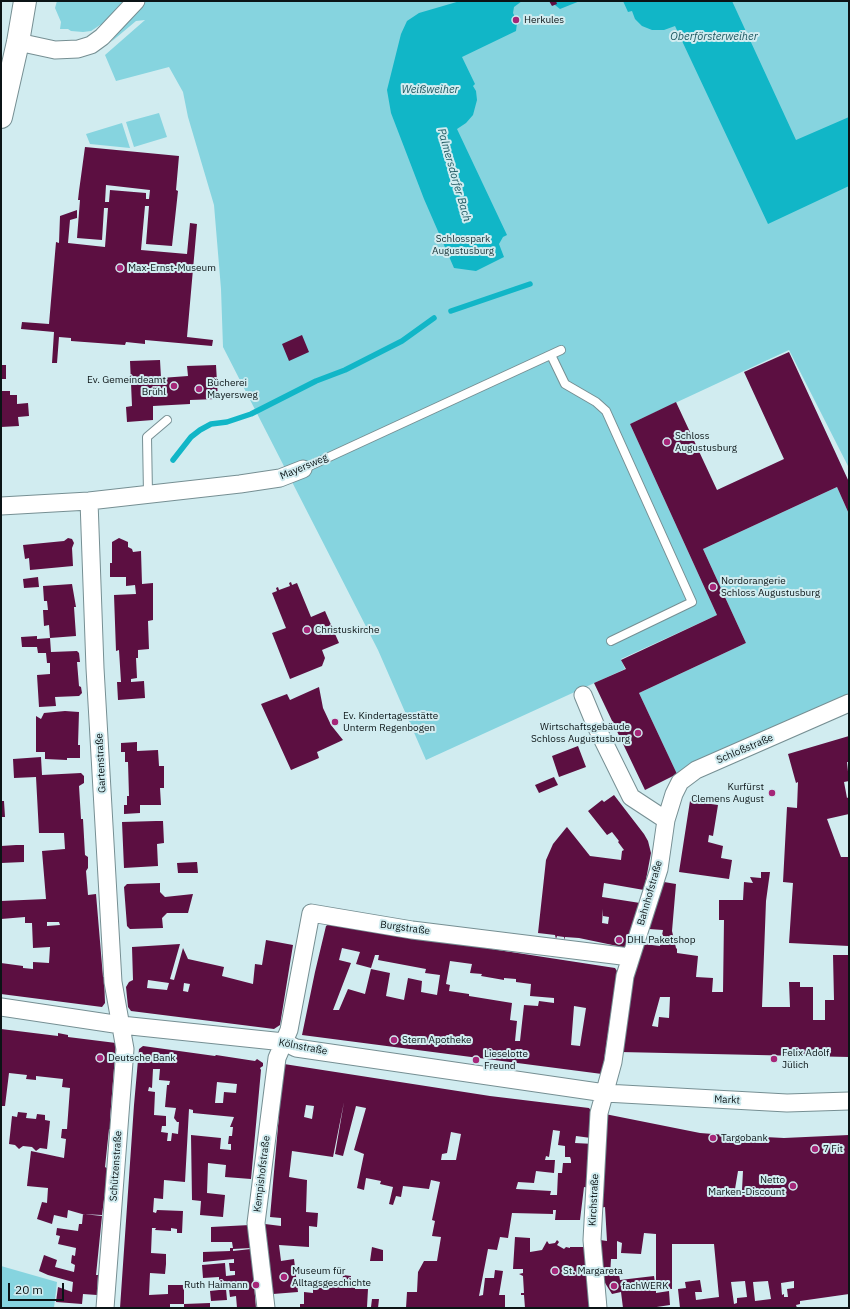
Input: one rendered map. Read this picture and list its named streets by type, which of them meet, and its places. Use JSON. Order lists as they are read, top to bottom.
{
  "streets": {
    "street": [
      "Mayersweg",
      "Schloßstraße",
      "Gartenstraße",
      "Bahnhofstraße",
      "Burgstraße",
      "Kölnstraße",
      "Markt",
      "Schützenstraße",
      "Kempishofstraße",
      "Kirchstraße"
    ]
  },
  "crossings": [
    ["Mayersweg", "Gartenstraße"],
    ["Schloßstraße", "Bahnhofstraße"],
    ["Gartenstraße", "Kölnstraße"],
    ["Gartenstraße", "Schützenstraße"],
    ["Bahnhofstraße", "Burgstraße"],
    ["Bahnhofstraße", "Kölnstraße"],
    ["Bahnhofstraße", "Markt"],
    ["Bahnhofstraße", "Kirchstraße"],
    ["Burgstraße", "Kölnstraße"],
    ["Burgstraße", "Kempishofstraße"],
    ["Kölnstraße", "Markt"],
    ["Kölnstraße", "Schützenstraße"],
    ["Kölnstraße", "Kempishofstraße"],
    ["Kölnstraße", "Kirchstraße"],
    ["Markt", "Kirchstraße"]
  ],
  "water": ["Oberförsterweiher", "Weißweiher", "Palmersdorfer Bach"],
  "parks": ["Schlosspark Augustusburg"],
  "places": [
    "Herkules",
    "Max-Ernst-Museum",
    "Ev. Gemeindeamt Brühl",
    "Bücherei Mayersweg",
    "Schloss Augustusburg",
    "Nordorangerie Schloss Augustusburg",
    "Christuskirche",
    "Ev. Kindertagesstätte Unterm Regenbogen",
    "Wirtschaftsgebäude Schloss Augustusburg",
    "Kurfürst Clemens August",
    "DHL Paketshop",
    "Stern Apotheke",
    "Deutsche Bank",
    "Felix Adolf Jülich",
    "Lieselotte Freund",
    "Targobank",
    "7 Fit",
    "Netto Marken-Discount",
    "St. Margareta",
    "Museum für Alltagsgeschichte",
    "Ruth Haimann",
    "fachWERK"
  ],
  "scale_bar": "20 m"
}
